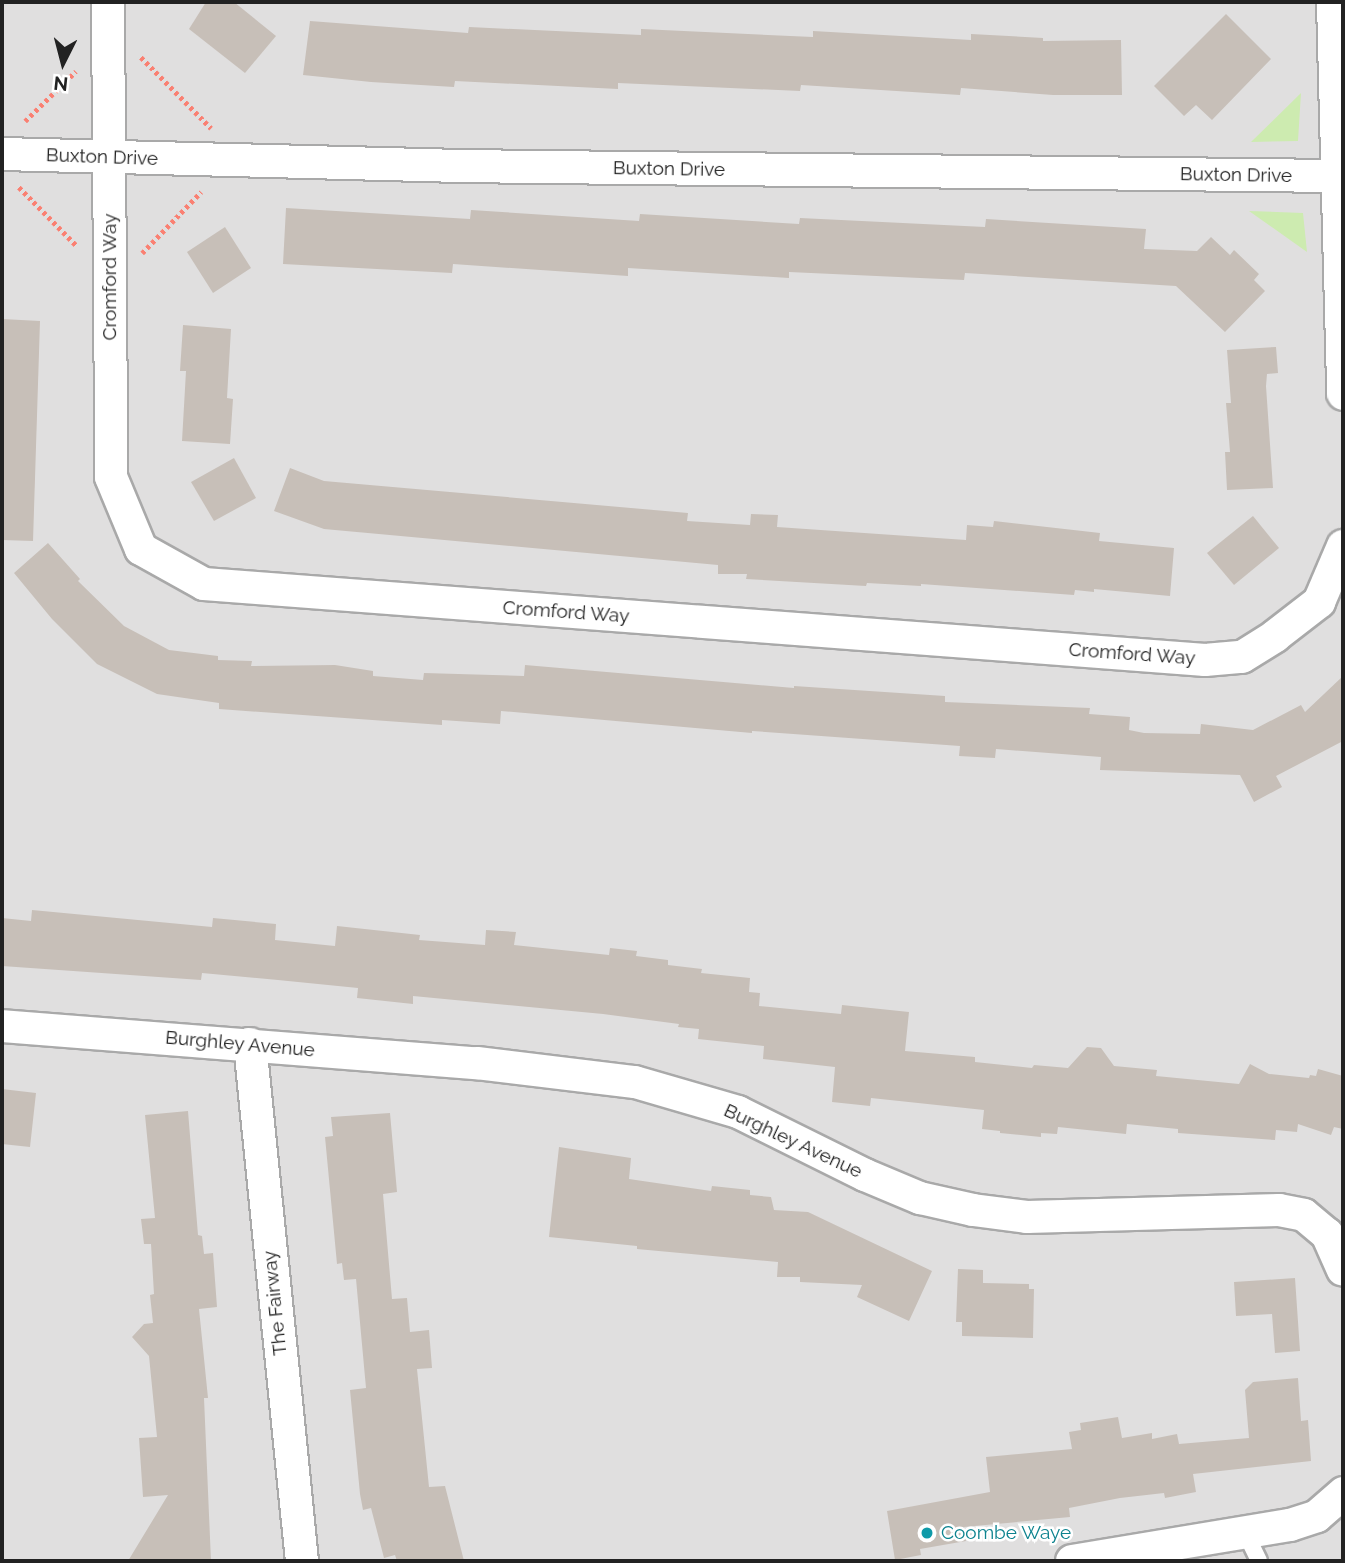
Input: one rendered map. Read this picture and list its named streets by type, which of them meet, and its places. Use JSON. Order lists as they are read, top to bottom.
{
  "streets": {
    "street": [
      "Buxton Drive",
      "Cromford Way",
      "Burghley Avenue",
      "The Fairway"
    ]
  },
  "crossings": [
    ["Buxton Drive", "Cromford Way"],
    ["Burghley Avenue", "The Fairway"]
  ],
  "places": ["Coombe Waye"],
  "north": "bottom"
}
